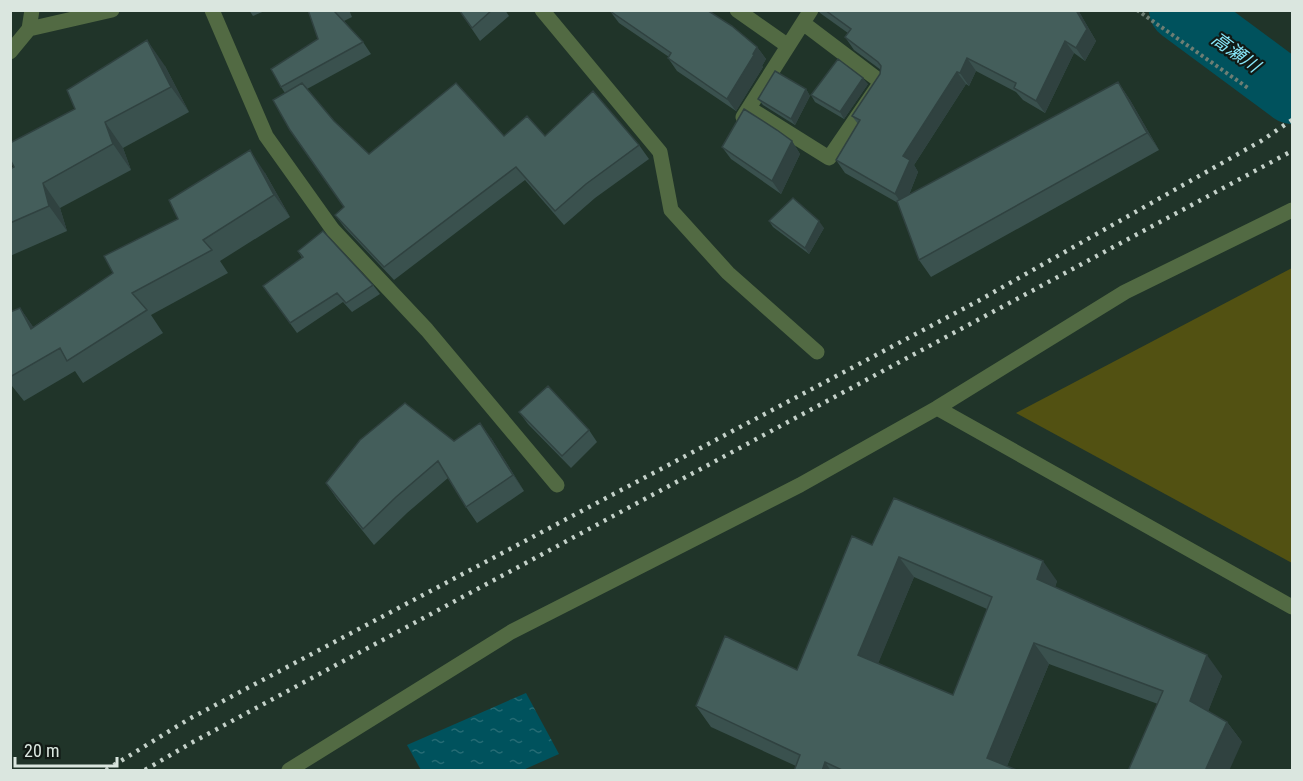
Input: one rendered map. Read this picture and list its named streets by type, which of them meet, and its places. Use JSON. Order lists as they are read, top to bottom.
{
  "water": ["高瀬川"],
  "scale_bar": "20 m"
}
